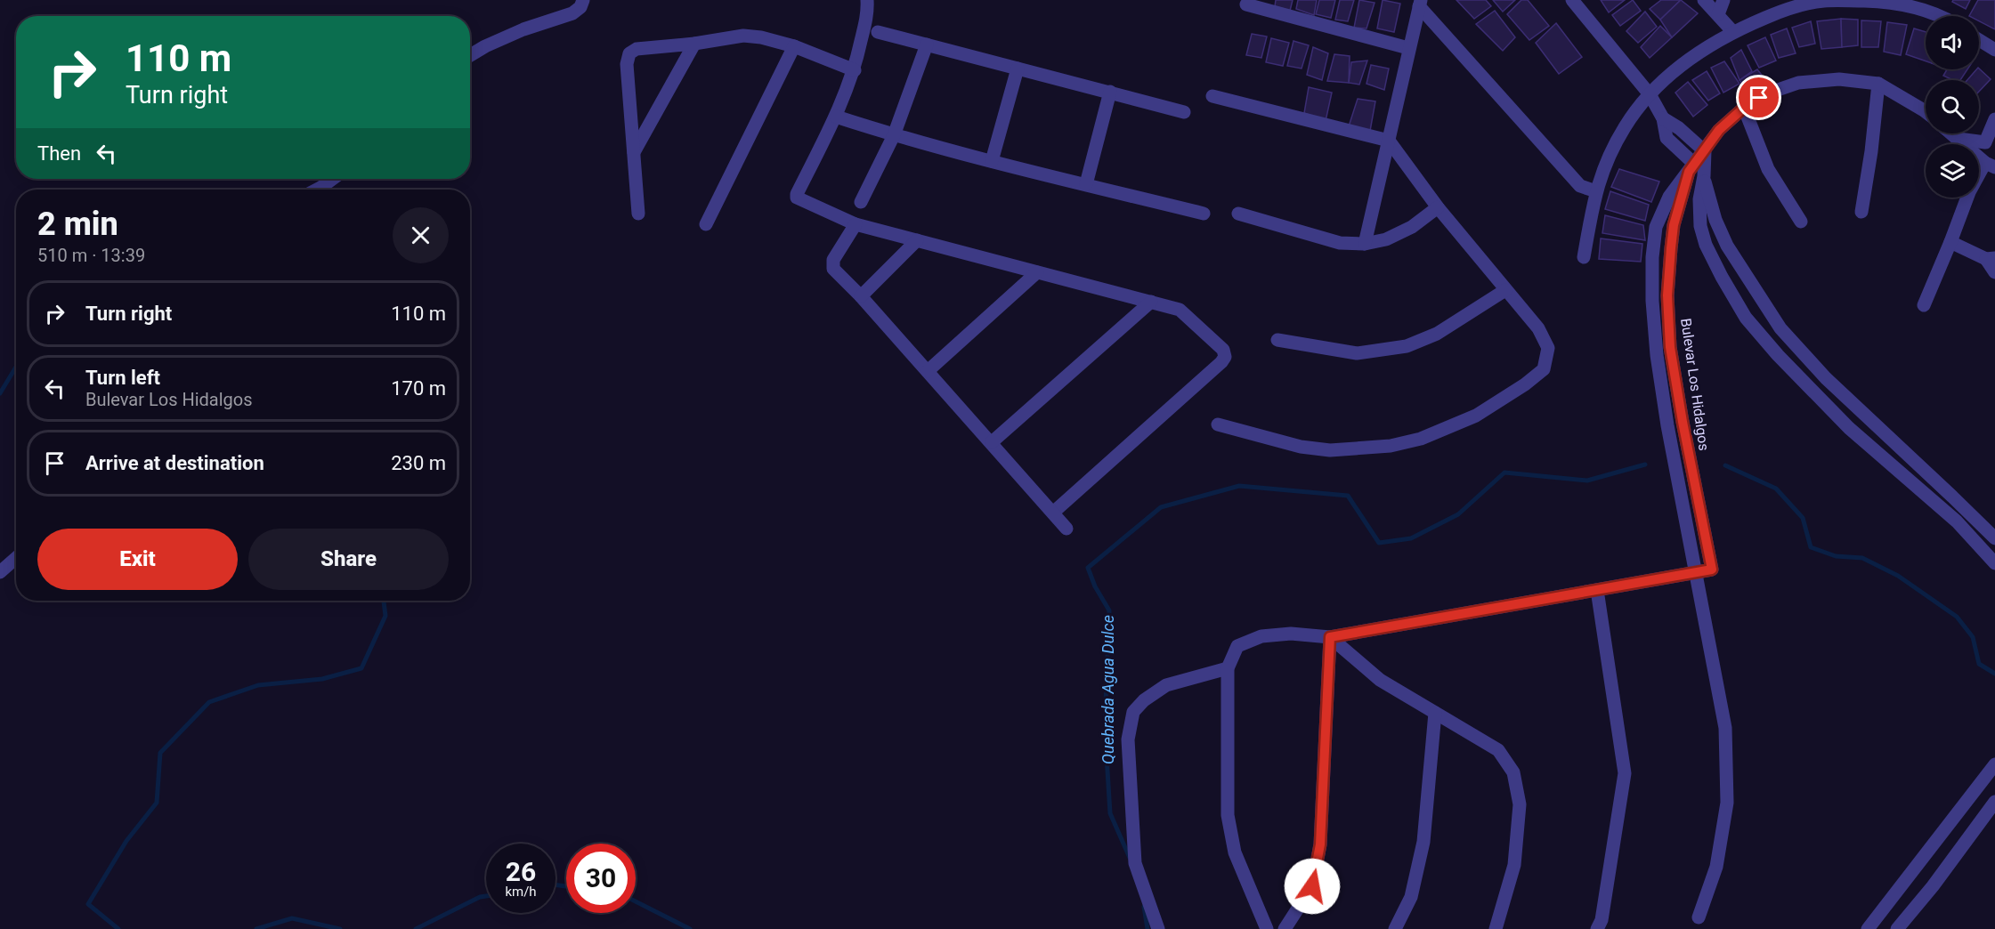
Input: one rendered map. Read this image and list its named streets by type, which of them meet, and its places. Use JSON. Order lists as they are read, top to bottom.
{
  "streets": {
    "street": ["Bulevar Los Hidalgos"]
  },
  "water": ["Quebrada Agua Dulce"],
  "page": {
    "turn": ["110 m", "Turn right"],
    "then": "Then",
    "heading": ["2 min", "510 m · 13:39"],
    "list": [
      {
        "name": "Turn right",
        "value": "110 m"
      },
      {
        "name": "Turn left",
        "note": "Bulevar Los Hidalgos",
        "value": "170 m"
      },
      {
        "name": "Arrive at destination",
        "value": "230 m"
      }
    ],
    "buttons": ["Exit", "Share"],
    "speed": "26 km/h",
    "limit": "30"
  }
}
